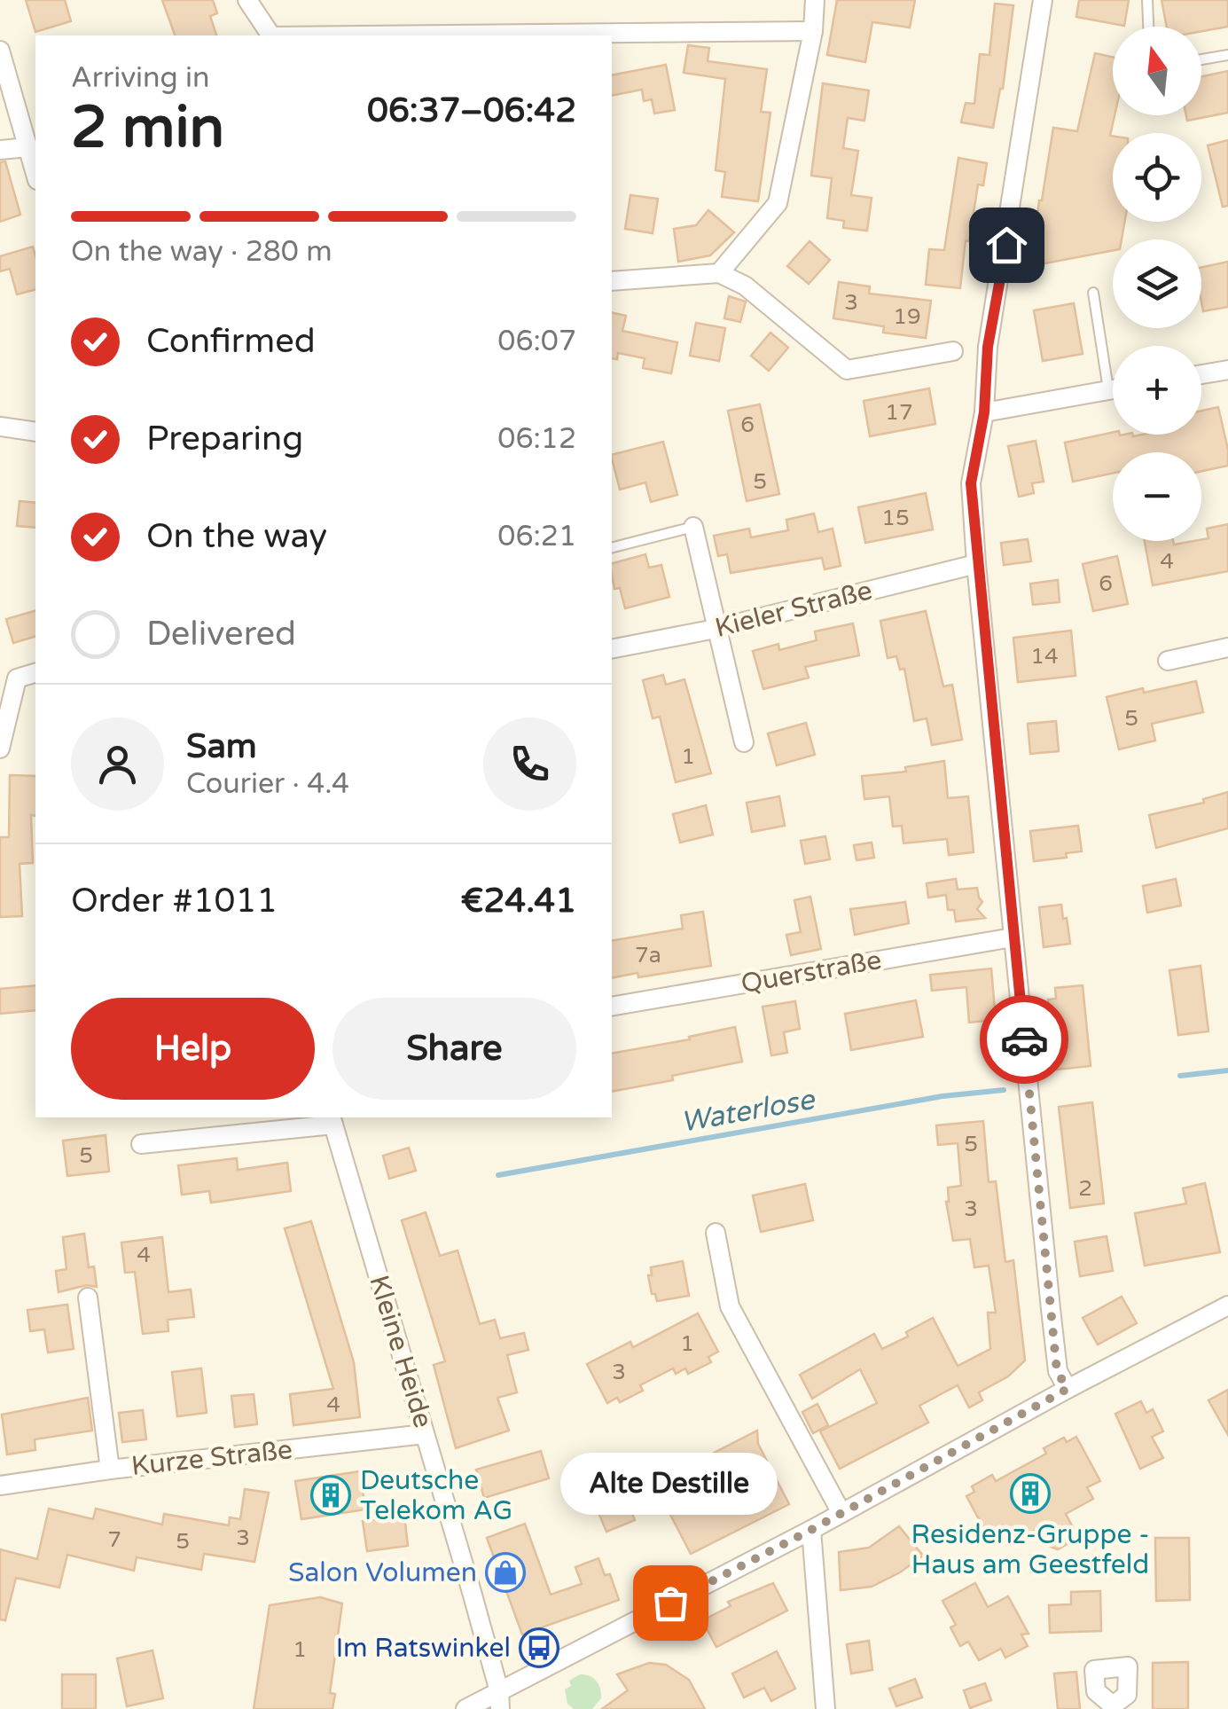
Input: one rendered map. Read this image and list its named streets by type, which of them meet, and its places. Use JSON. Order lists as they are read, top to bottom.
{
  "streets": {
    "street": [
      "Kieler Straße",
      "Querstraße",
      "Kleine Heide",
      "Kurze Straße"
    ]
  },
  "crossings": [
    ["Kleine Heide", "Kurze Straße"]
  ],
  "water": ["Waterlose"],
  "places": {
    "building": ["Residenz-Gruppe - Haus am Geestfeld", "Deutsche Telekom AG"],
    "shop": ["Salon Volumen"],
    "other": ["Alte Destille"],
    "bus stop": ["Im Ratswinkel"]
  },
  "house_numbers": [
    "3",
    "19",
    "17",
    "6",
    "5",
    "15",
    "4",
    "6",
    "14",
    "5",
    "1",
    "7a",
    "5",
    "5",
    "2",
    "3",
    "4",
    "1",
    "3",
    "4",
    "3",
    "7",
    "5",
    "1"
  ],
  "north": "top",
  "page": {
    "map_buttons": ["+", "−"],
    "heading": ["2 min", "Arriving in", "06:37–06:42"],
    "panel": [
      "Sam",
      "Courier · 4.4",
      "Order #1011",
      "€24.41"
    ],
    "bar": "On the way · 280 m",
    "list": [
      ["Confirmed", "06:07"],
      ["Preparing", "06:12"],
      ["On the way", "06:21"],
      "Delivered"
    ],
    "buttons": ["Help", "Share"],
    "bubble": "Alte Destille"
  }
}
